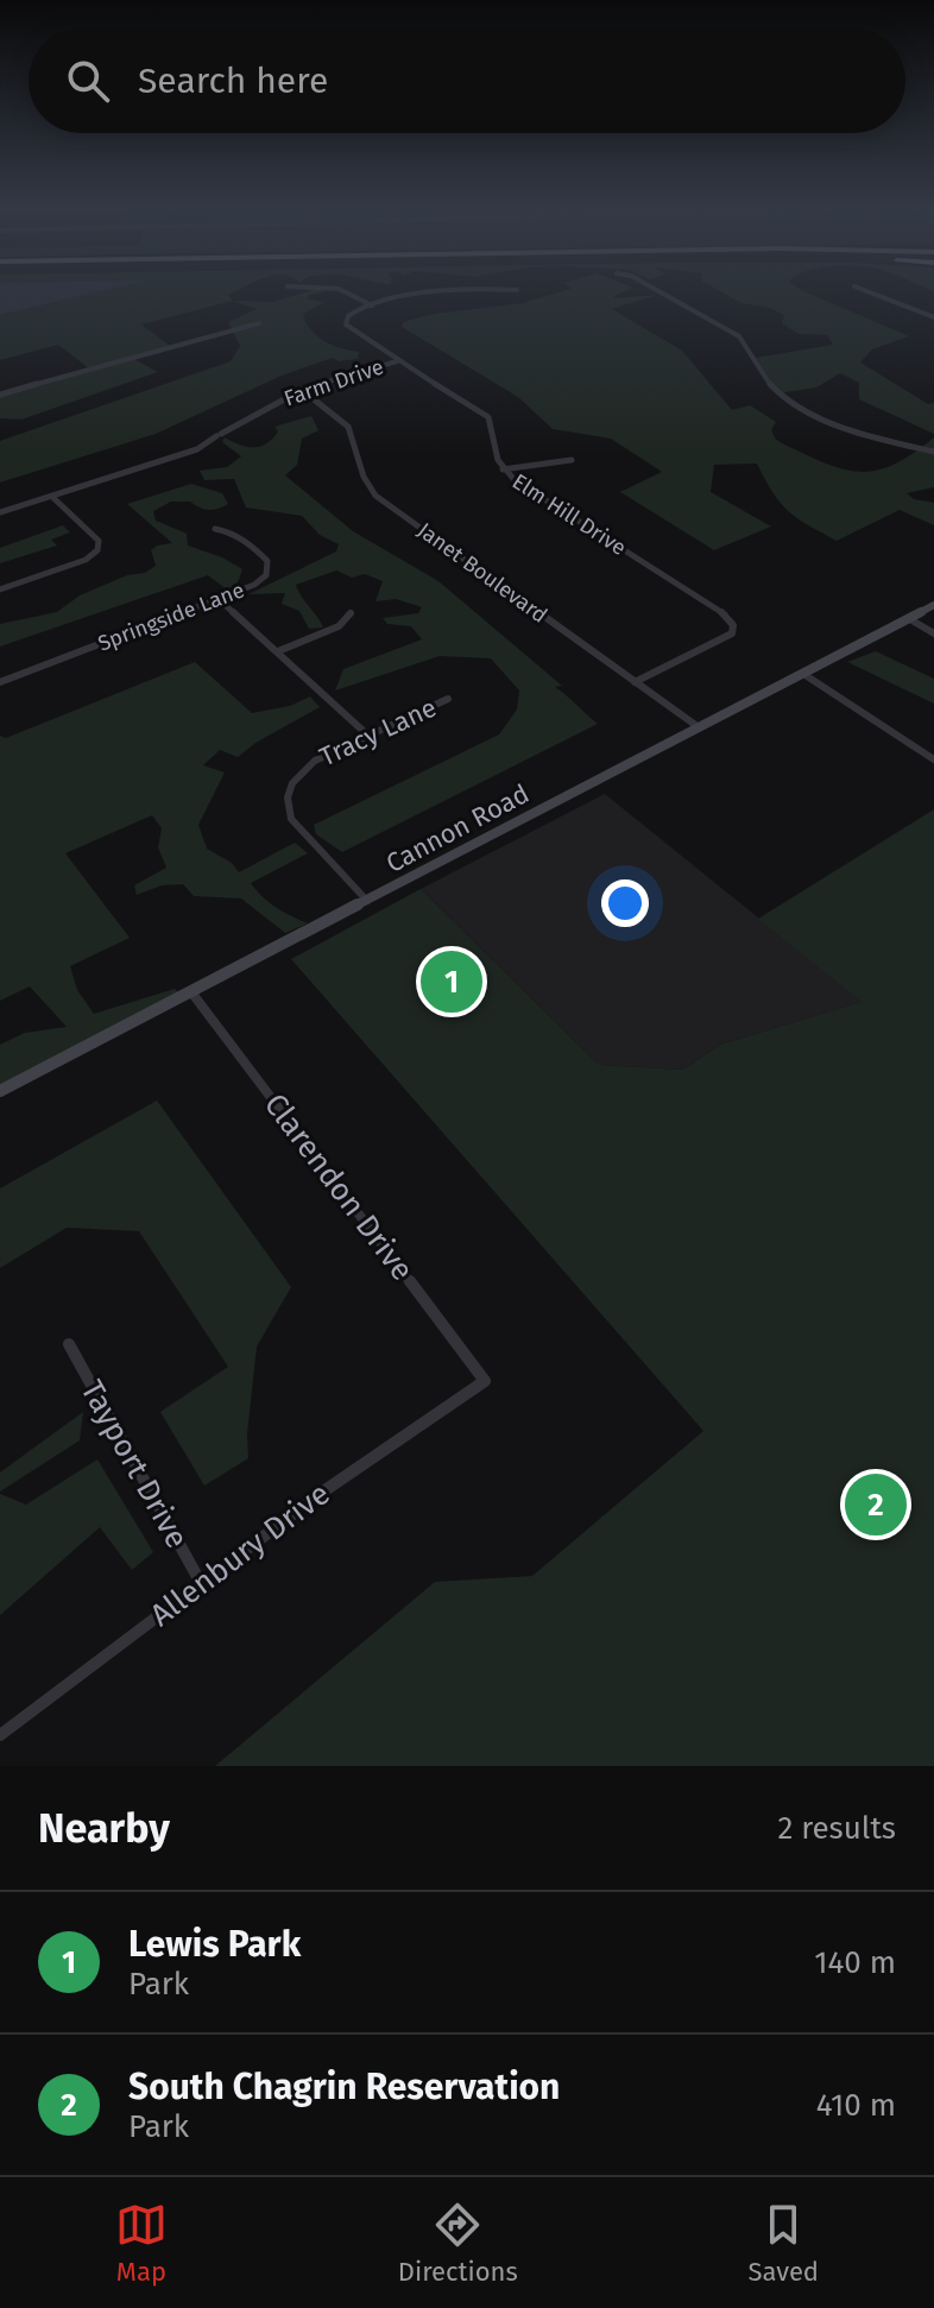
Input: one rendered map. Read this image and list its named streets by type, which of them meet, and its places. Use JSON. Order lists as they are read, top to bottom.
{
  "streets": {
    "main road": ["Cannon Road"],
    "street": [
      "Farm Drive",
      "Elm Hill Drive",
      "Janet Boulevard",
      "Springside Lane",
      "Tracy Lane",
      "Clarendon Drive",
      "Tayport Drive",
      "Allenbury Drive"
    ]
  },
  "crossings": [
    ["Farm Drive", "Elm Hill Drive"],
    ["Farm Drive", "Janet Boulevard"],
    ["Elm Hill Drive", "Janet Boulevard"],
    ["Janet Boulevard", "Cannon Road"],
    ["Tracy Lane", "Cannon Road"],
    ["Cannon Road", "Clarendon Drive"],
    ["Clarendon Drive", "Allenbury Drive"],
    ["Tayport Drive", "Allenbury Drive"]
  ],
  "page": {
    "search": "Search here",
    "pins": ["1", "2"],
    "heading": ["Nearby", "2 results"],
    "list": [
      {
        "mark": "1",
        "name": "Lewis Park",
        "note": "Park",
        "value": "140 m"
      },
      {
        "mark": "2",
        "name": "South Chagrin Reservation",
        "note": "Park",
        "value": "410 m"
      }
    ],
    "nav": ["Map", "Directions", "Saved"]
  }
}
